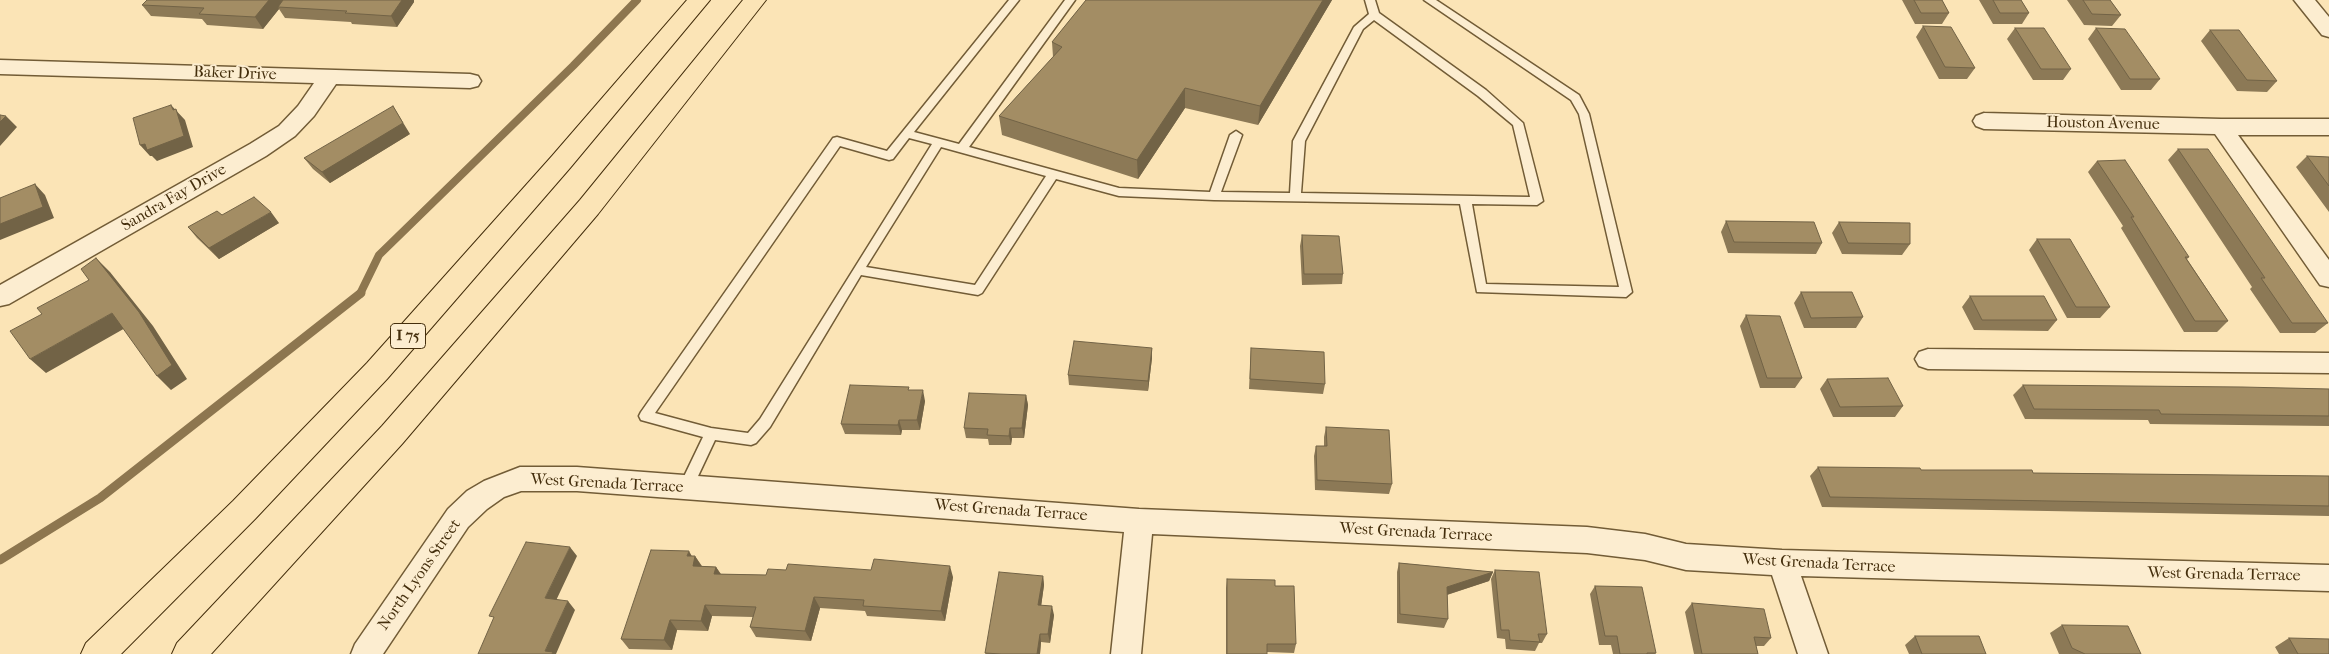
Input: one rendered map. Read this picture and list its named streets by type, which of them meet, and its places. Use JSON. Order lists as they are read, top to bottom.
{
  "streets": {
    "highway": ["I 75"],
    "street": [
      "Baker Drive",
      "Houston Avenue",
      "Sandra Fay Drive",
      "West Grenada Terrace",
      "North Lyons Street"
    ]
  },
  "crossings": [
    ["Baker Drive", "Sandra Fay Drive"],
    ["West Grenada Terrace", "North Lyons Street"]
  ]
}
